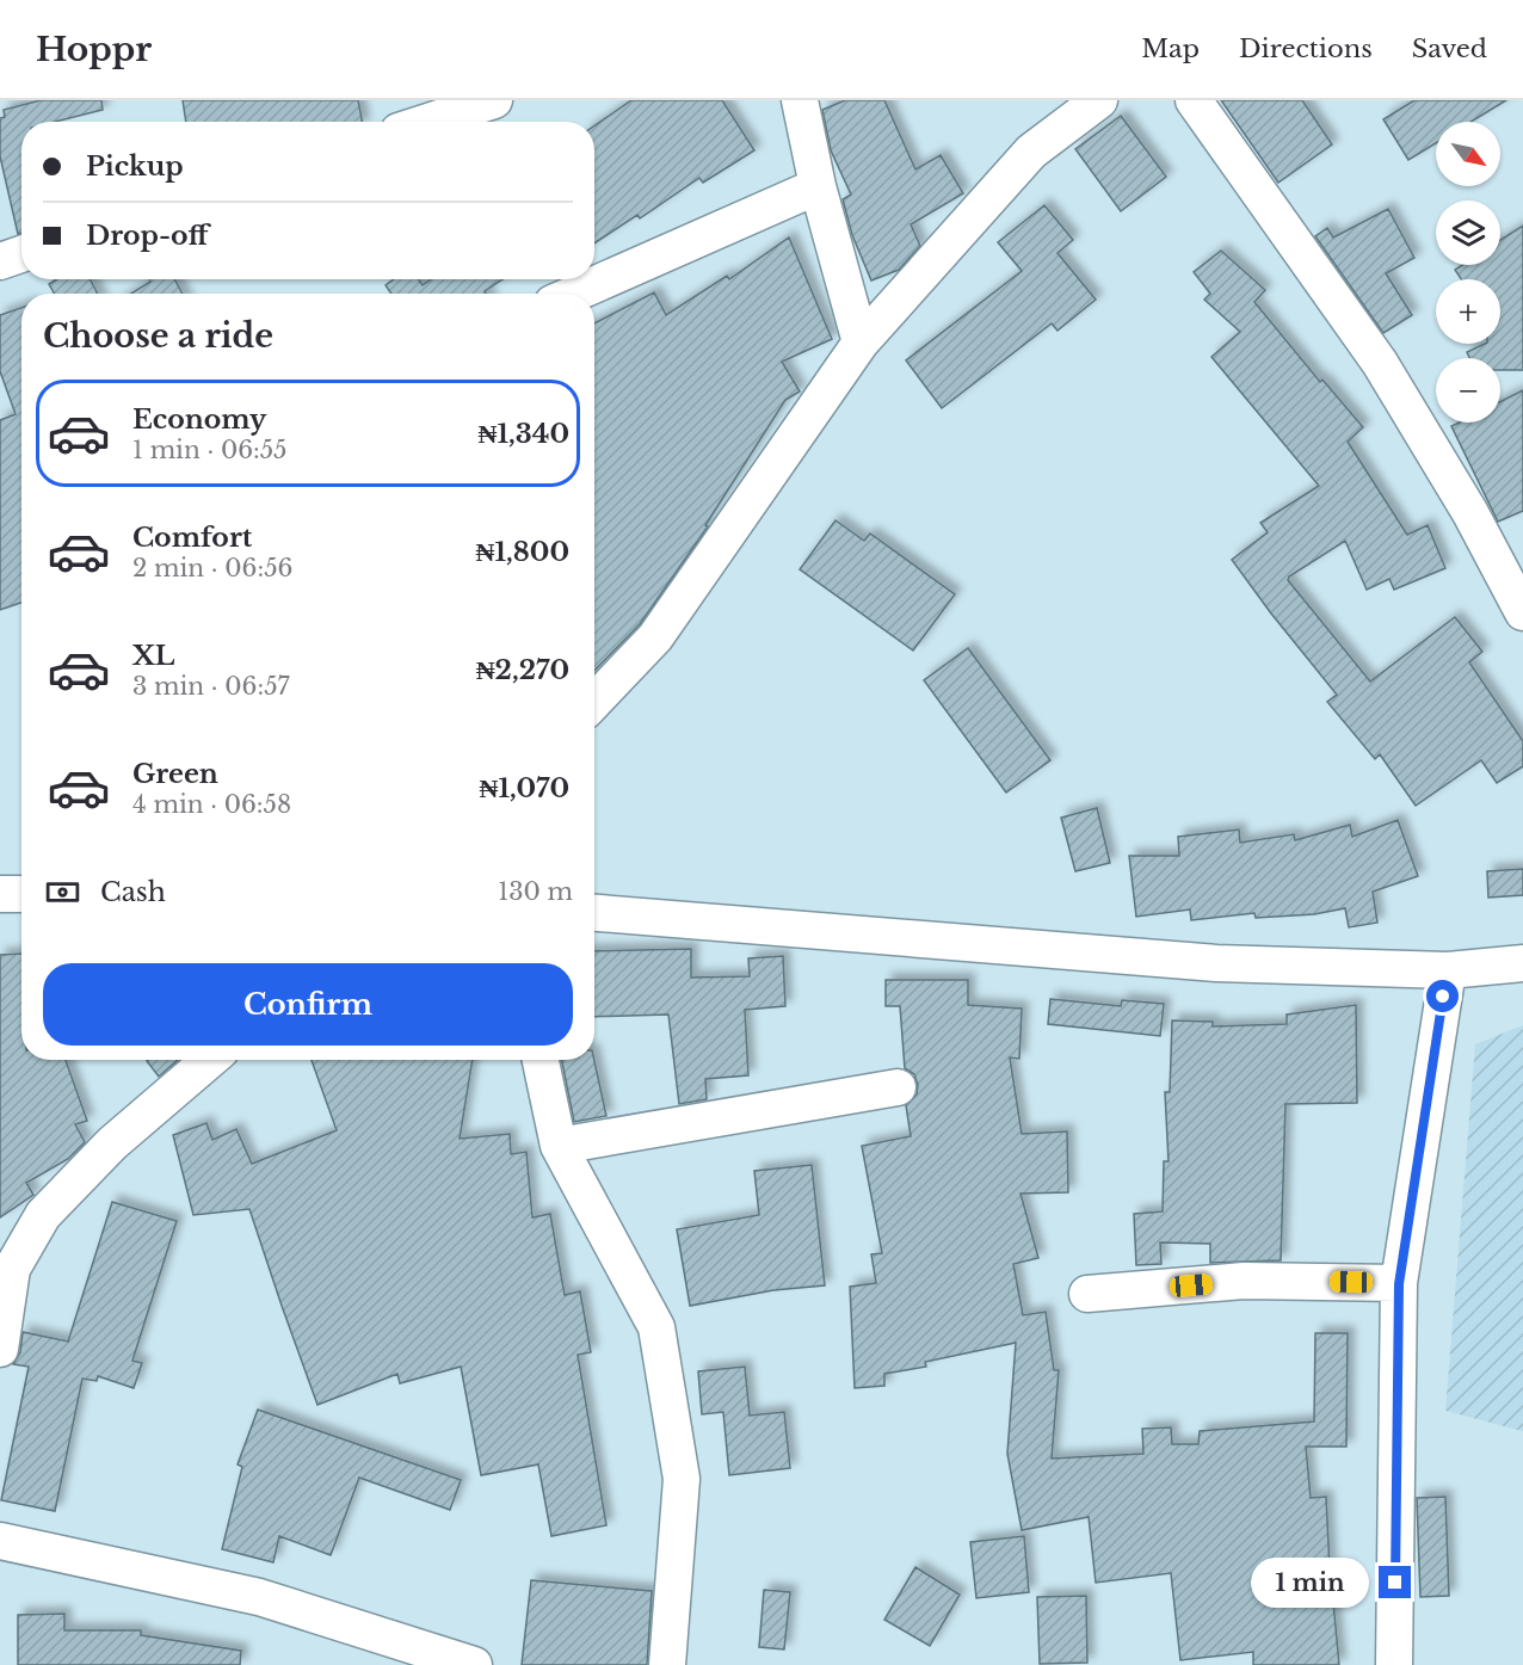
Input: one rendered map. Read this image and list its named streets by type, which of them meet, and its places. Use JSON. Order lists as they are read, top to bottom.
{
  "north": "bottom right",
  "page": {
    "header": "Hoppr",
    "nav": ["Map", "Directions", "Saved"],
    "map_buttons": ["+", "−"],
    "banner": ["Pickup", "Drop-off"],
    "heading": "Choose a ride",
    "list": [
      {
        "name": "Economy",
        "note": "1 min · 06:55",
        "value": "₦1,340"
      },
      {
        "name": "Comfort",
        "note": "2 min · 06:56",
        "value": "₦1,800"
      },
      {
        "name": "XL",
        "note": "3 min · 06:57",
        "value": "₦2,270"
      },
      {
        "name": "Green",
        "note": "4 min · 06:58",
        "value": "₦1,070"
      }
    ],
    "pay": ["Cash", "130 m"],
    "buttons": "Confirm",
    "bubble": "1 min"
  }
}
